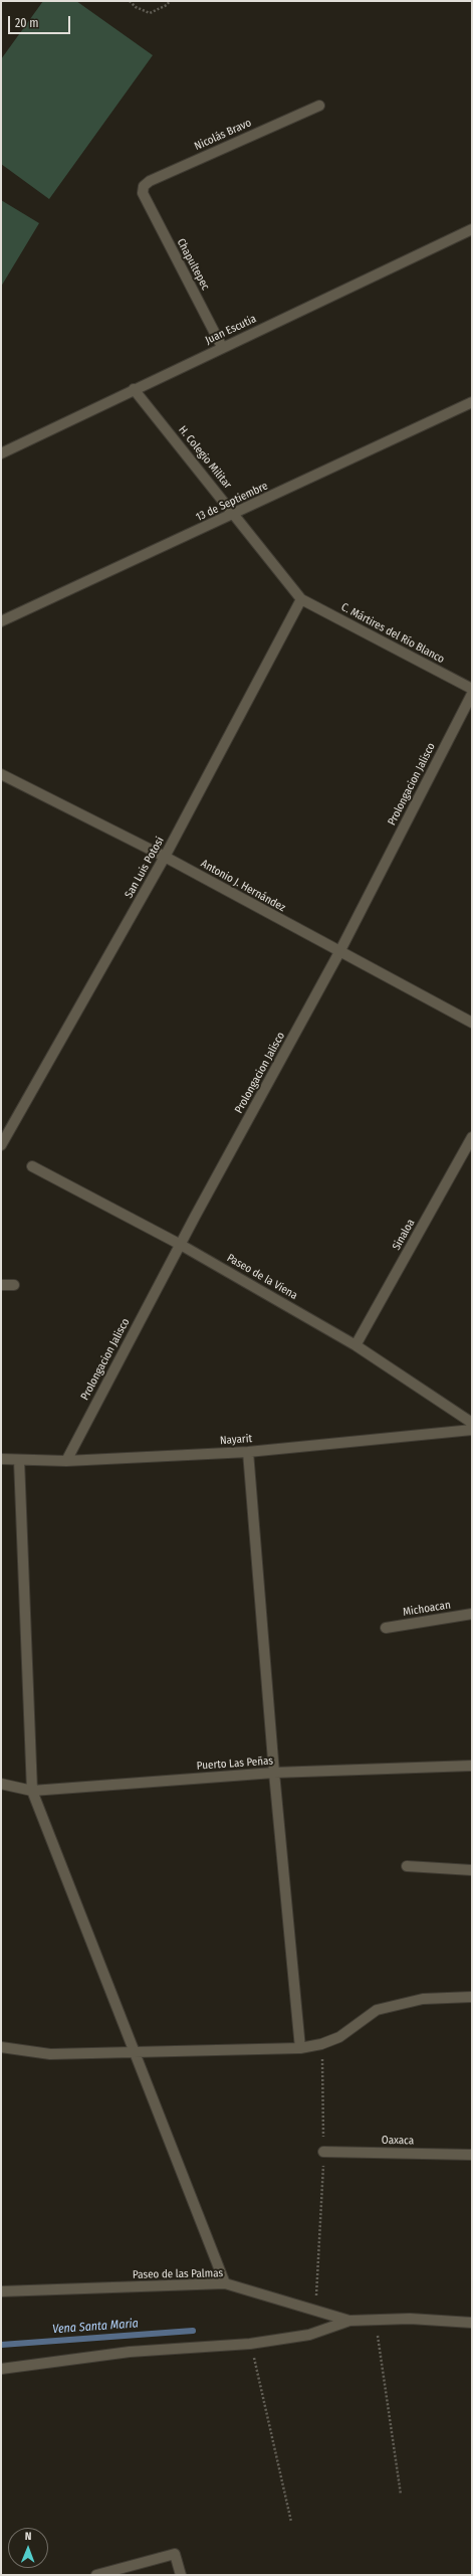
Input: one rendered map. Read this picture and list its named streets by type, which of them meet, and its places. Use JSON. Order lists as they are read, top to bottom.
{
  "streets": {
    "street": [
      "Nicolás Bravo",
      "Chapultepec",
      "Juan Escutia",
      "H. Colegio Militar",
      "13 de Septiembre",
      "C. Mártires del Río Blanco",
      "Prolongacion Jalisco",
      "San Luis Potosi",
      "Antonio J. Hernández",
      "Sinaloa",
      "Paseo de la Viena",
      "Nayarit",
      "Michoacan",
      "Puerto Las Peñas",
      "Oaxaca",
      "Paseo de las Palmas"
    ]
  },
  "crossings": [
    ["Nicolás Bravo", "Chapultepec"],
    ["Chapultepec", "Juan Escutia"],
    ["Juan Escutia", "H. Colegio Militar"],
    ["H. Colegio Militar", "13 de Septiembre"],
    ["H. Colegio Militar", "C. Mártires del Río Blanco"],
    ["H. Colegio Militar", "San Luis Potosi"],
    ["C. Mártires del Río Blanco", "San Luis Potosi"],
    ["Prolongacion Jalisco", "Antonio J. Hernández"],
    ["Prolongacion Jalisco", "Paseo de la Viena"],
    ["Prolongacion Jalisco", "Nayarit"],
    ["San Luis Potosi", "Antonio J. Hernández"],
    ["Sinaloa", "Paseo de la Viena"]
  ],
  "water": ["Vena Santa Maria"],
  "scale_bar": "20 m",
  "north": "top"
}
